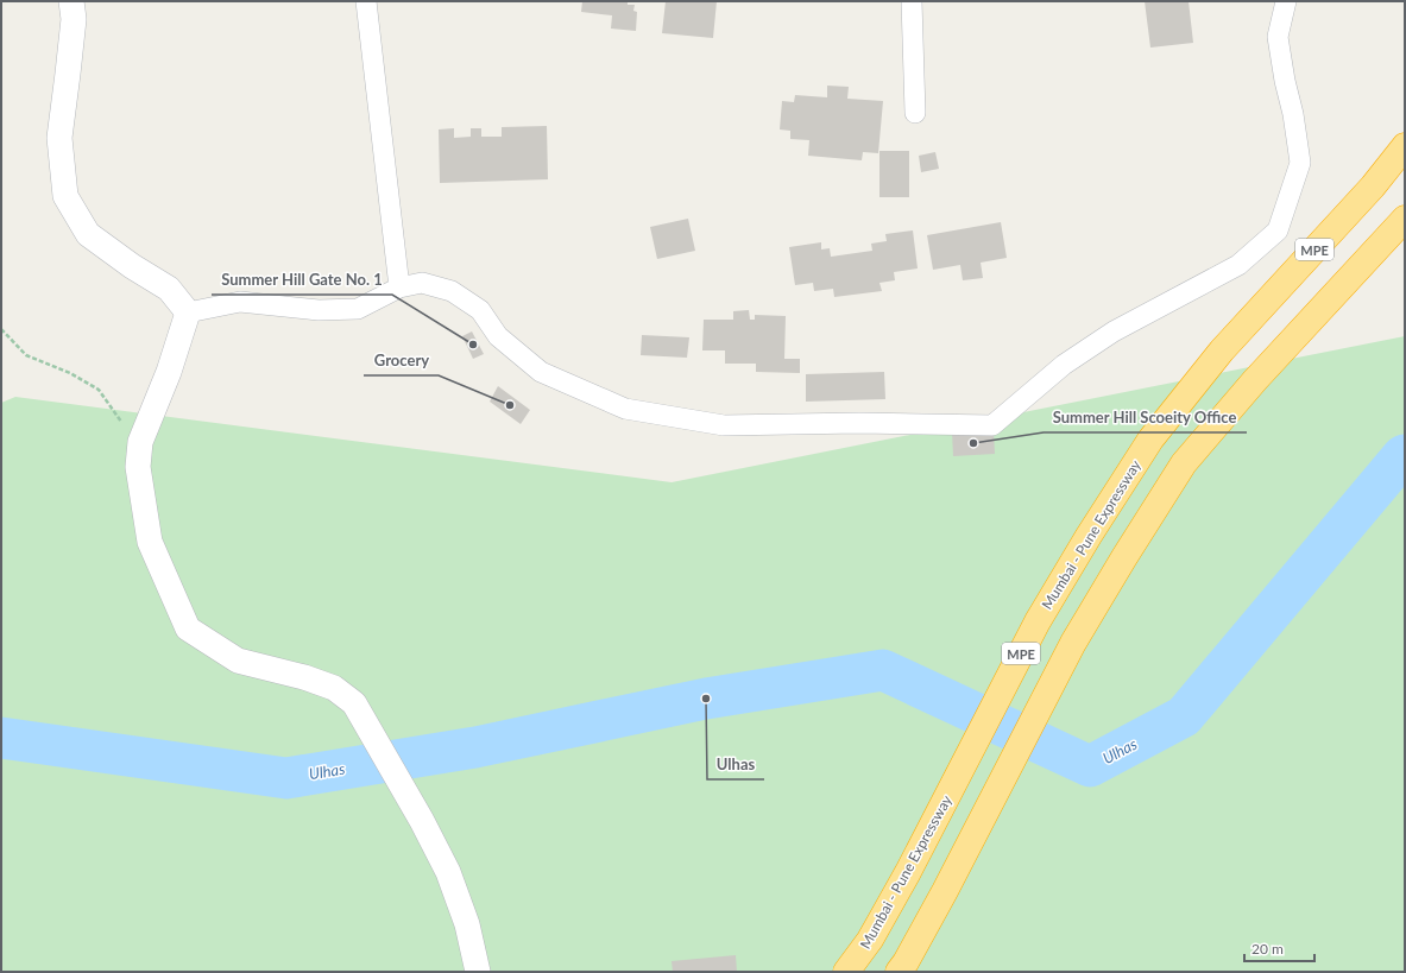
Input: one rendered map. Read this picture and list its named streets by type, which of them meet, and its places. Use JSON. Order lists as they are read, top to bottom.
{
  "streets": {
    "highway": ["MPE", "Mumbai - Pune Expressway"]
  },
  "water": ["Ulhas"],
  "places": [
    "Summer Hill Gate No. 1",
    "Grocery",
    "Summer Hill Scoeity Office",
    "Ulhas"
  ],
  "scale_bar": "20 m"
}
